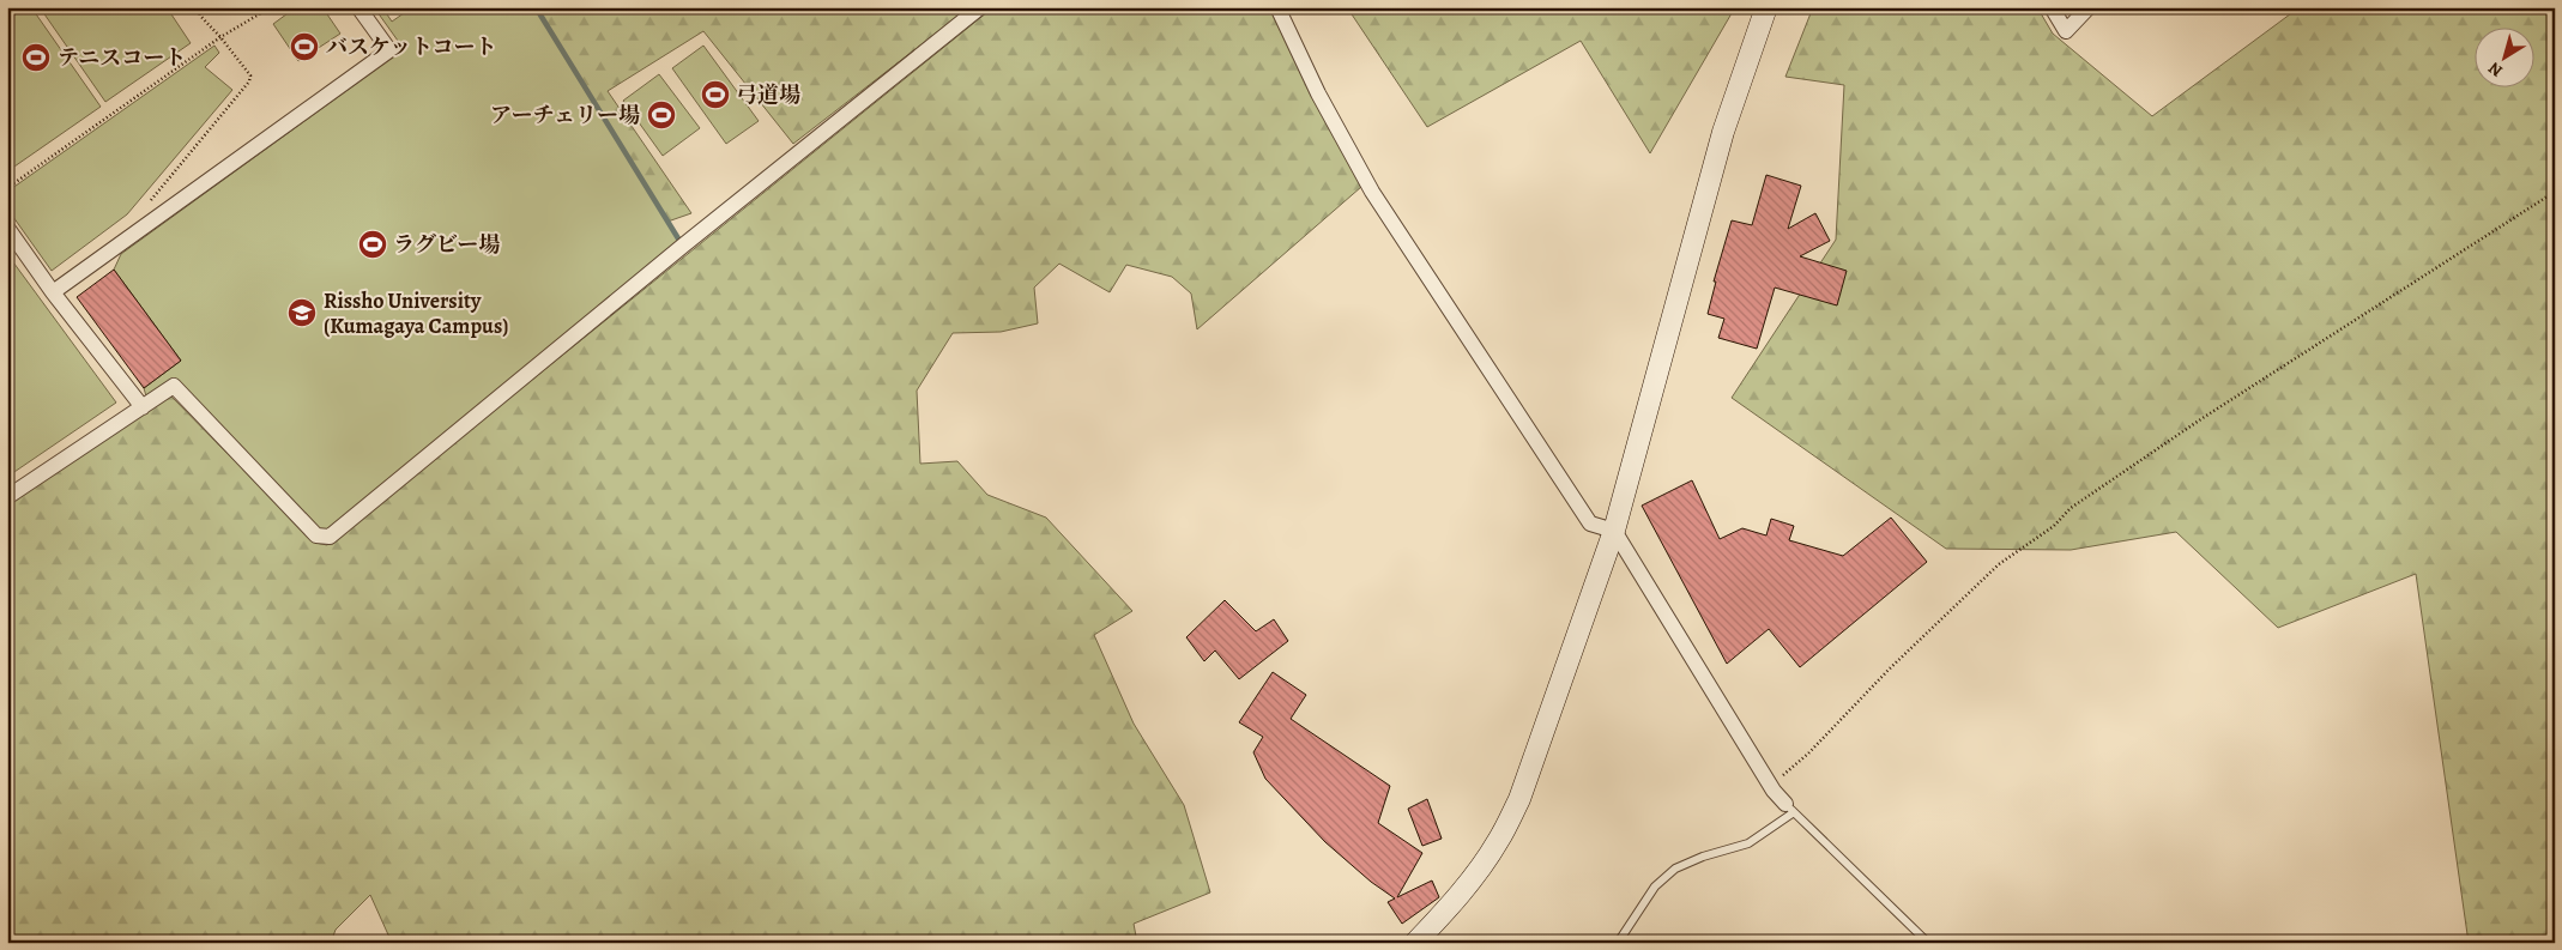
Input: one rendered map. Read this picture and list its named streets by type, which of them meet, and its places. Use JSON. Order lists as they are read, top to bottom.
{
  "places": {
    "sports": [
      "バスケットコート",
      "テニスコート",
      "弓道場",
      "アーチェリー場",
      "ラグビー場"
    ],
    "school or university": ["Rissho University (Kumagaya Campus)"]
  },
  "north": "bottom left"
}
